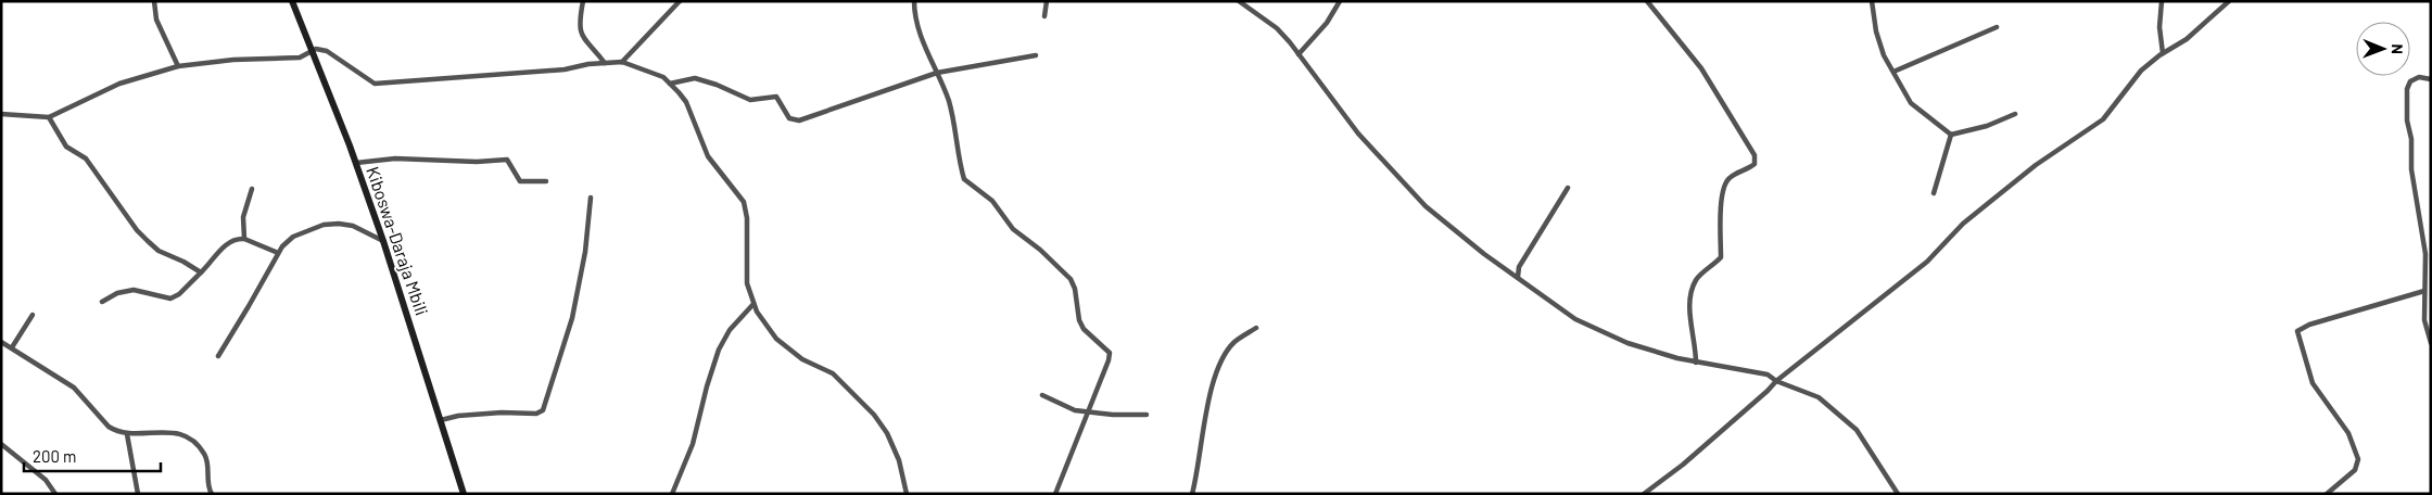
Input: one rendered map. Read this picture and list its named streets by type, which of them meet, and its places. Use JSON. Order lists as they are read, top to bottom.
{
  "streets": {
    "main road": ["Kiboswa-Daraja Mbili"]
  },
  "scale_bar": "200 m",
  "north": "right"
}
